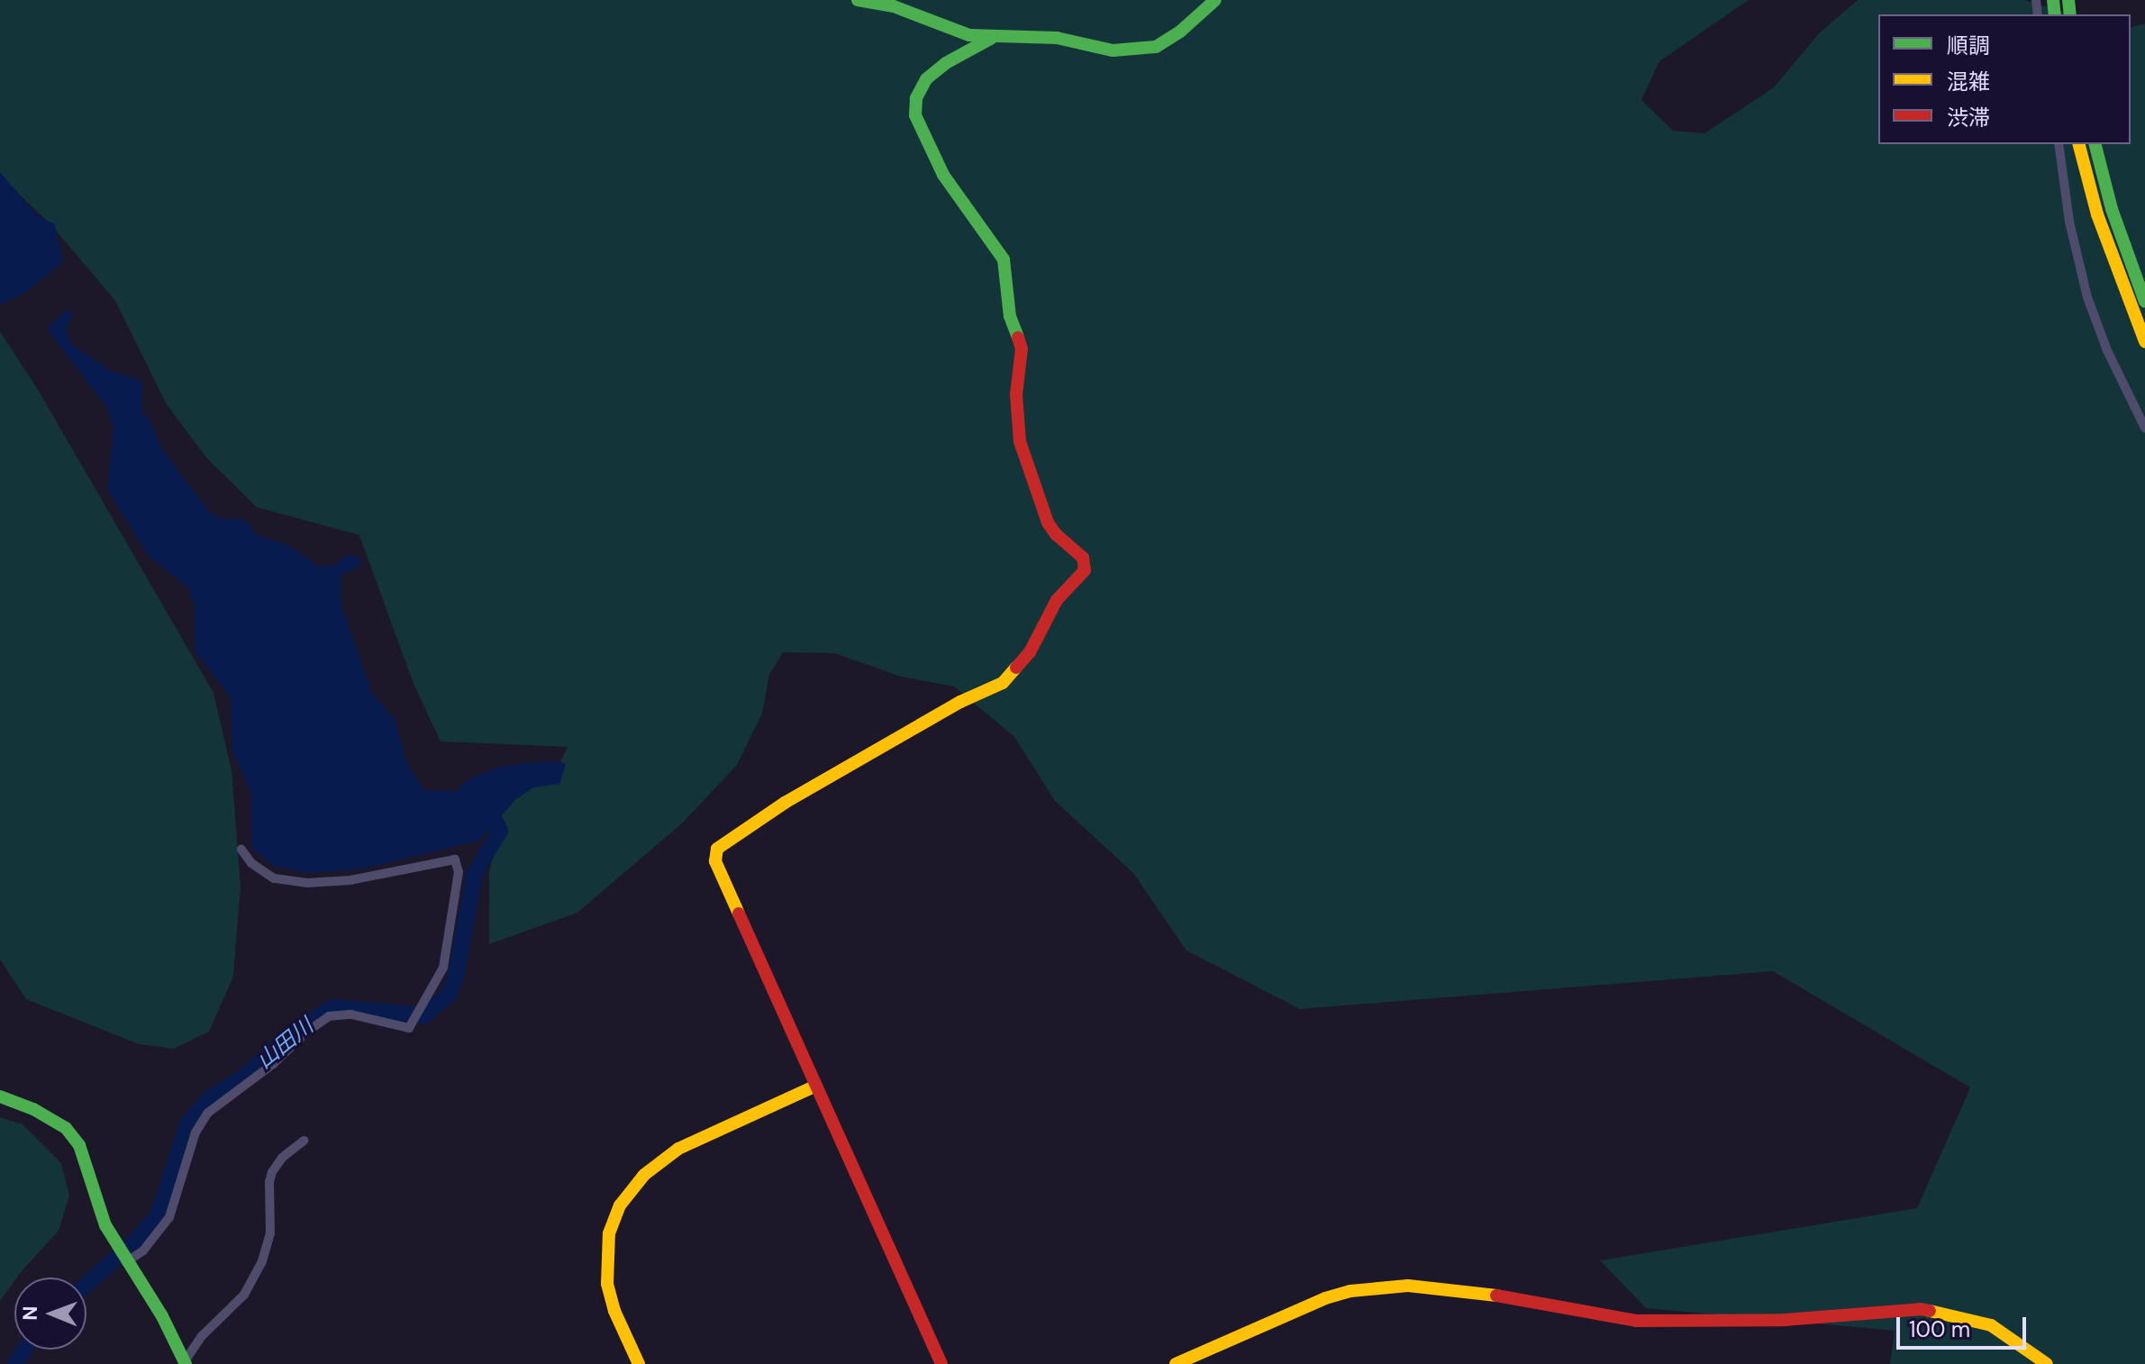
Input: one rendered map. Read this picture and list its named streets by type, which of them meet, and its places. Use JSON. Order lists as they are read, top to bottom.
{
  "water": ["山田川"],
  "legend": ["順調", "混雑", "渋滞"],
  "scale_bar": "100 m",
  "north": "left"
}
